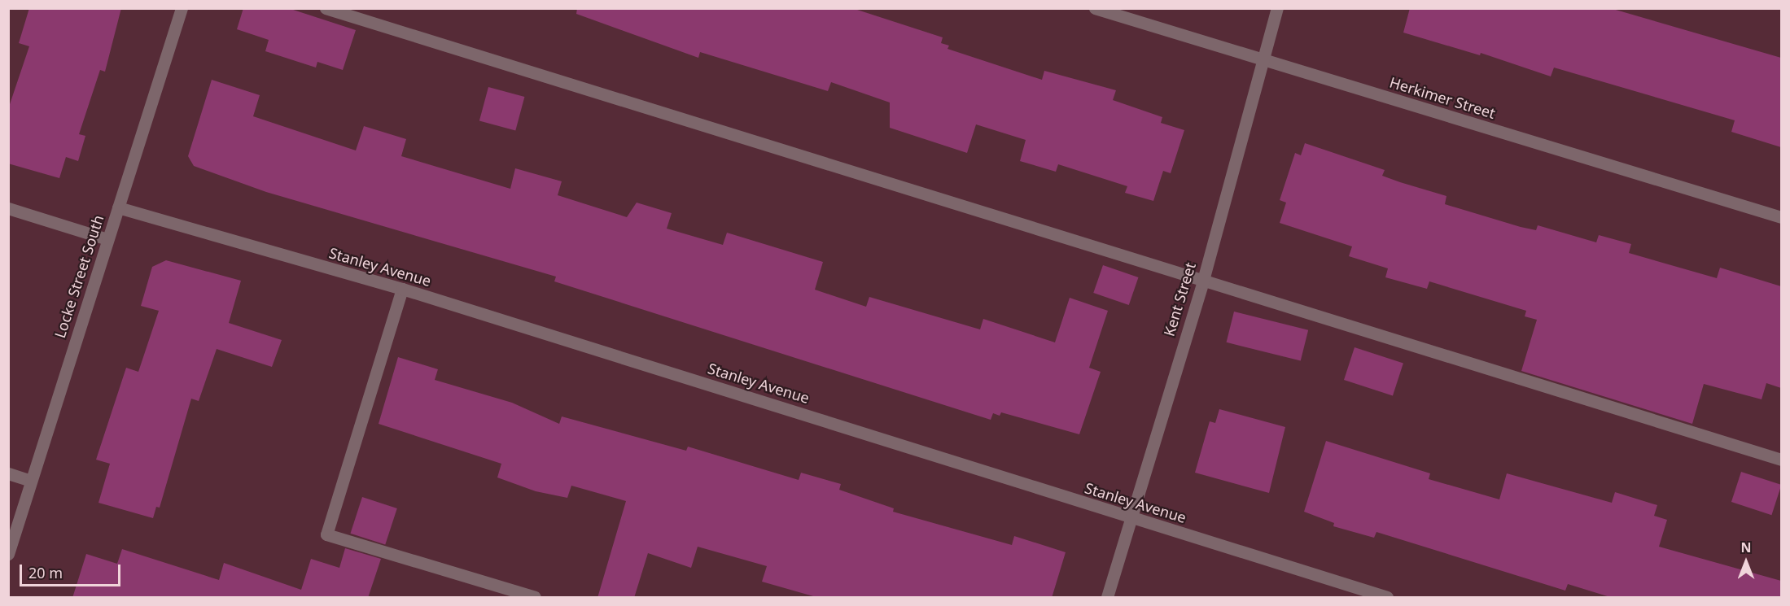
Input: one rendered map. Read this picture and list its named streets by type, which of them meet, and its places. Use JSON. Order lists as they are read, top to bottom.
{
  "streets": {
    "street": [
      "Herkimer Street",
      "Stanley Avenue",
      "Locke Street South",
      "Kent Street"
    ]
  },
  "crossings": [
    ["Herkimer Street", "Kent Street"],
    ["Stanley Avenue", "Locke Street South"],
    ["Stanley Avenue", "Kent Street"]
  ],
  "scale_bar": "20 m",
  "north": "top"
}
